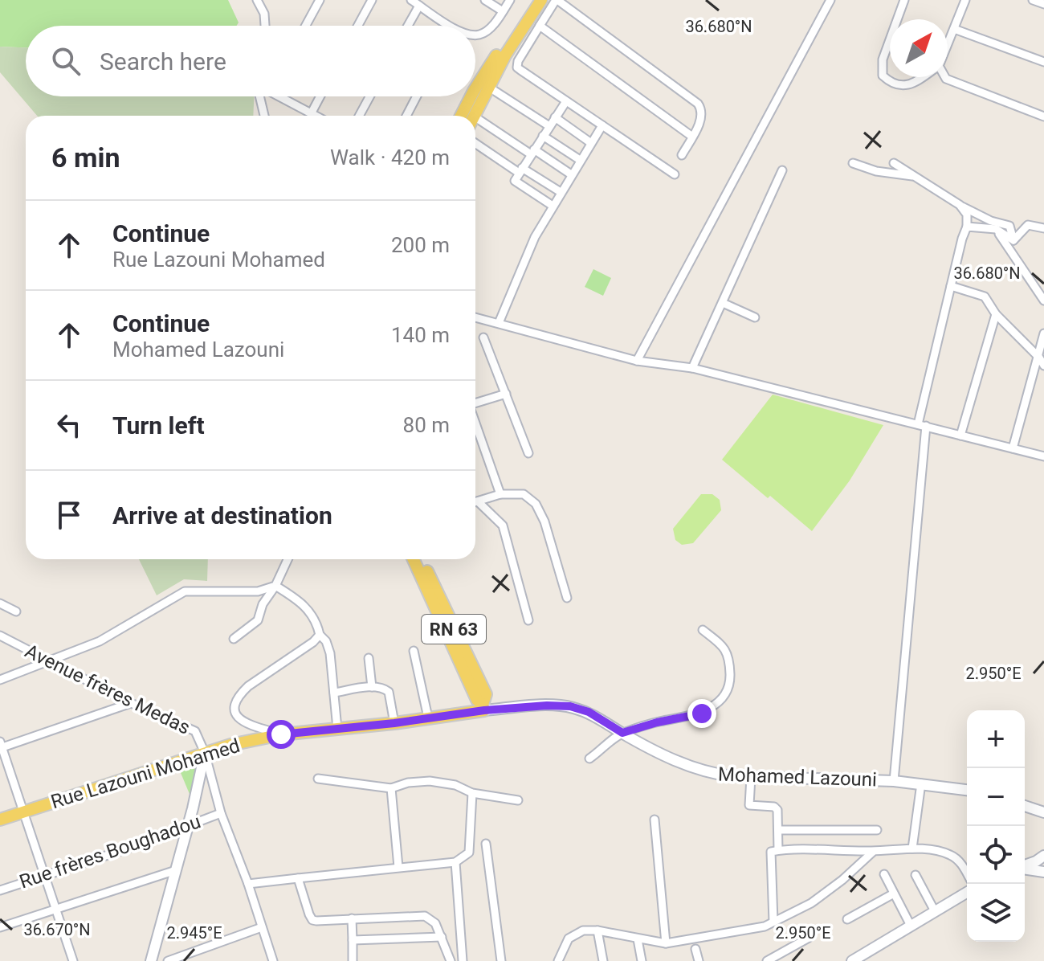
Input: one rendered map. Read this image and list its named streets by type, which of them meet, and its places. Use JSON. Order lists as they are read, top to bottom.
{
  "streets": {
    "main road": ["RN 63", "Rue Lazouni Mohamed", "Mohamed Lazouni"],
    "street": ["Avenue frères Medas", "Rue frères Boughadou"]
  },
  "crossings": [
    ["RN 63", "Rue Lazouni Mohamed"],
    ["RN 63", "Mohamed Lazouni"],
    ["Avenue frères Medas", "Rue Lazouni Mohamed"],
    ["Avenue frères Medas", "Rue frères Boughadou"],
    ["Rue Lazouni Mohamed", "Mohamed Lazouni"]
  ],
  "north": "top right",
  "page": {
    "search": "Search here",
    "heading": ["6 min", "Walk · 420 m"],
    "list": [
      ["Continue", "Rue Lazouni Mohamed", "200 m"],
      ["Continue", "Mohamed Lazouni", "140 m"],
      ["Turn left", "80 m"],
      "Arrive at destination"
    ],
    "map_buttons": ["+", "−"]
  },
  "coordinates": [
    "36.680°N",
    "2.950°E",
    "36.670°N",
    "2.945°E"
  ]
}
